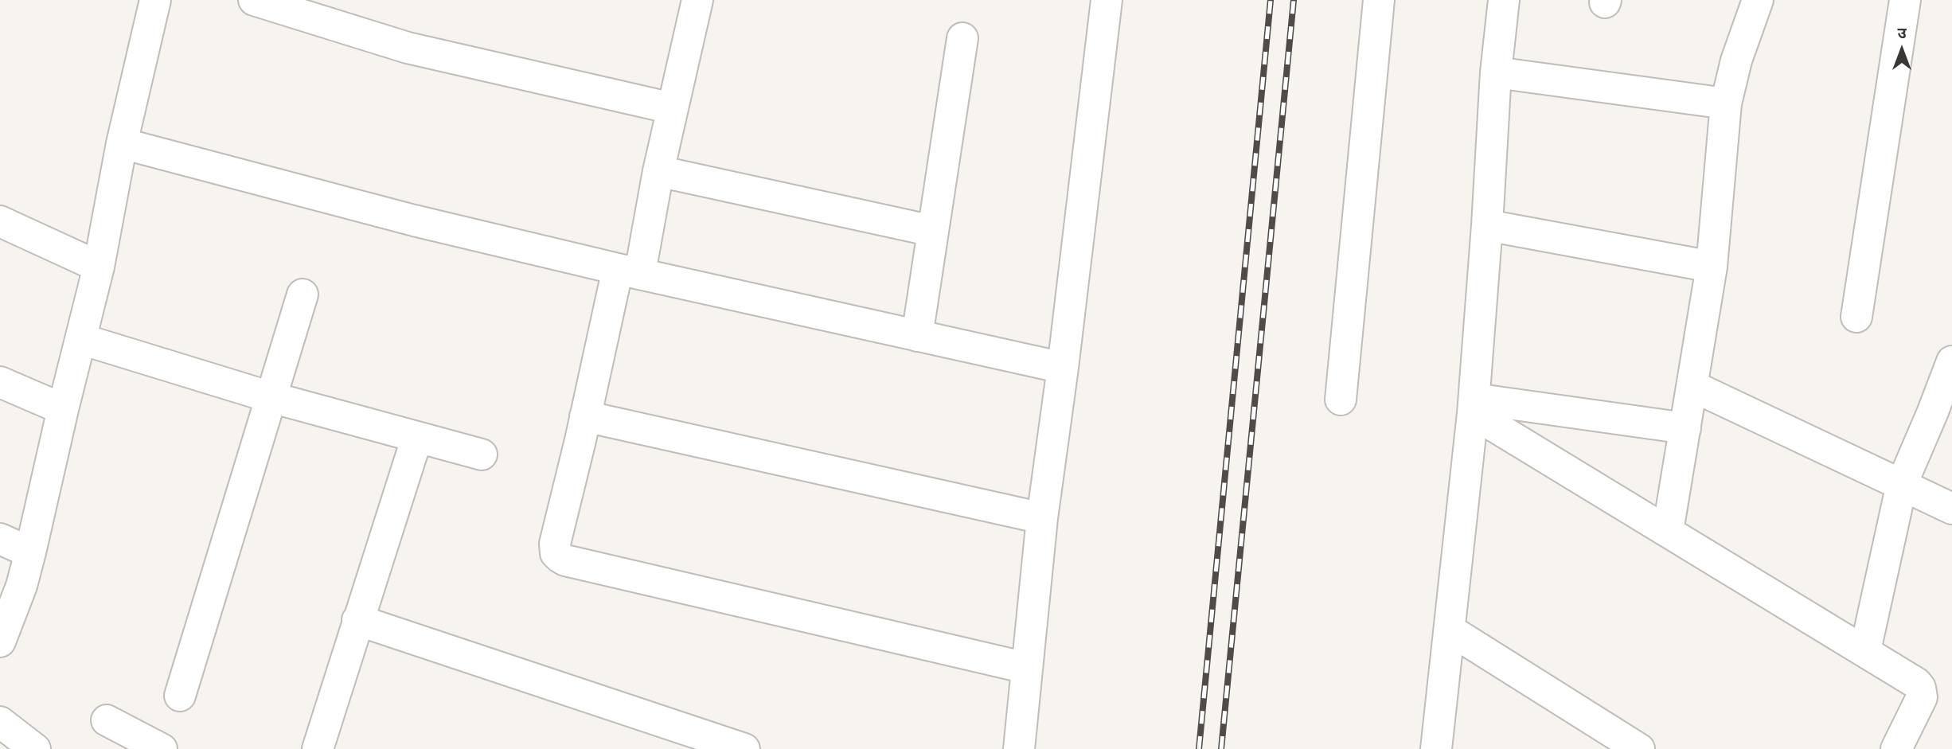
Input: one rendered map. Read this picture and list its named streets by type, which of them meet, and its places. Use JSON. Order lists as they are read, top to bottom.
{
  "north": "top"
}
